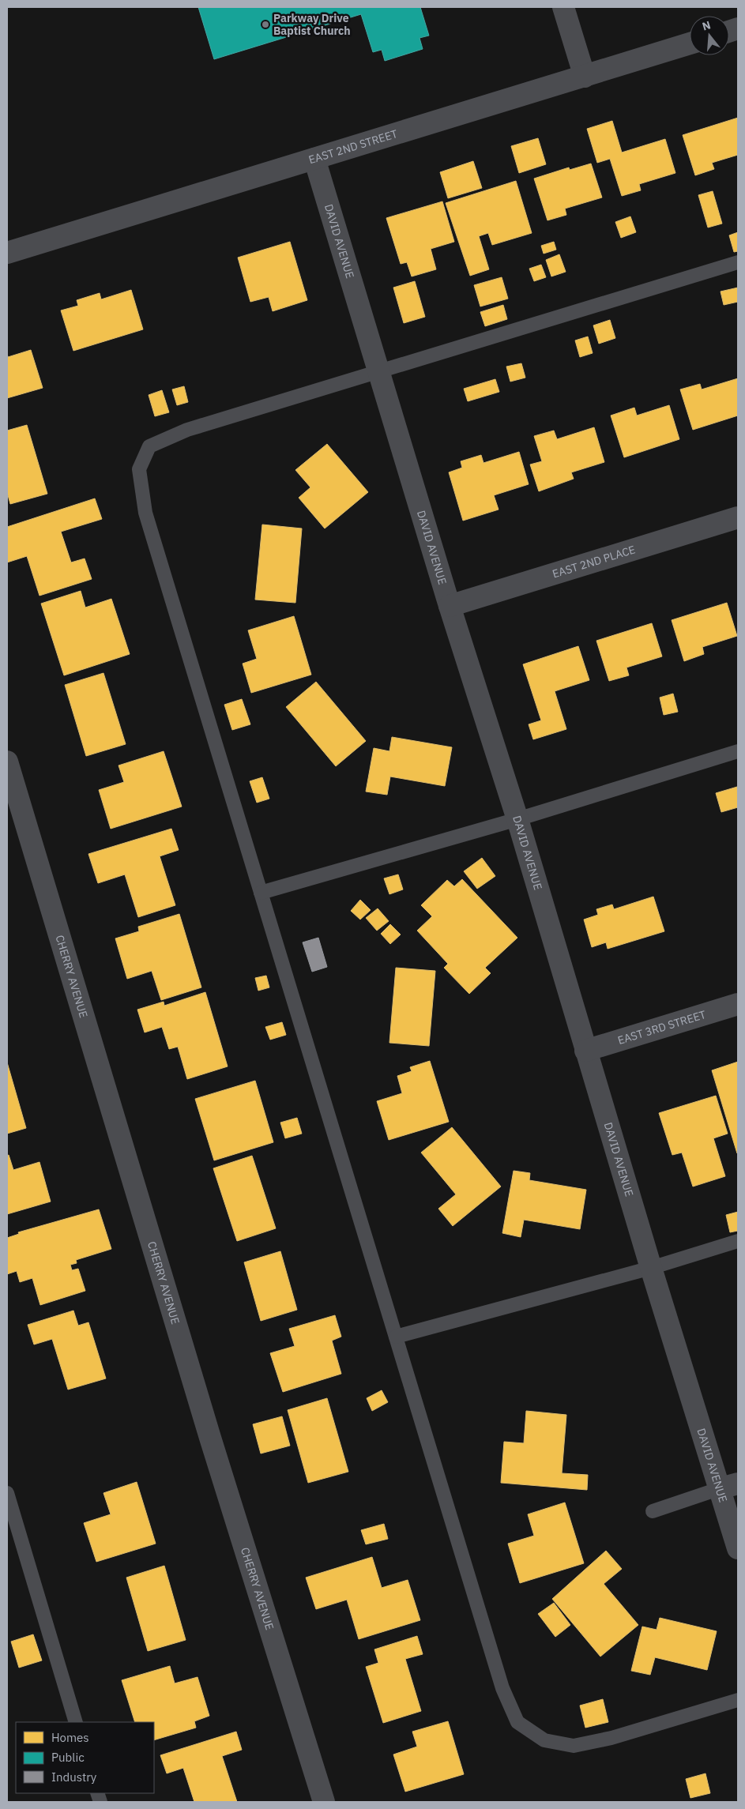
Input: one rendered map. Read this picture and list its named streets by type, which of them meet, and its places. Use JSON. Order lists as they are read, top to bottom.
{
  "streets": {
    "street": [
      "EAST 2ND STREET",
      "DAVID AVENUE",
      "EAST 2ND PLACE",
      "CHERRY AVENUE",
      "EAST 3RD STREET"
    ]
  },
  "crossings": [
    ["EAST 2ND STREET", "DAVID AVENUE"],
    ["DAVID AVENUE", "EAST 2ND PLACE"],
    ["DAVID AVENUE", "EAST 3RD STREET"]
  ],
  "places": ["Parkway Drive Baptist Church"],
  "legend": ["Homes", "Public", "Industry"],
  "north": "top"
}
